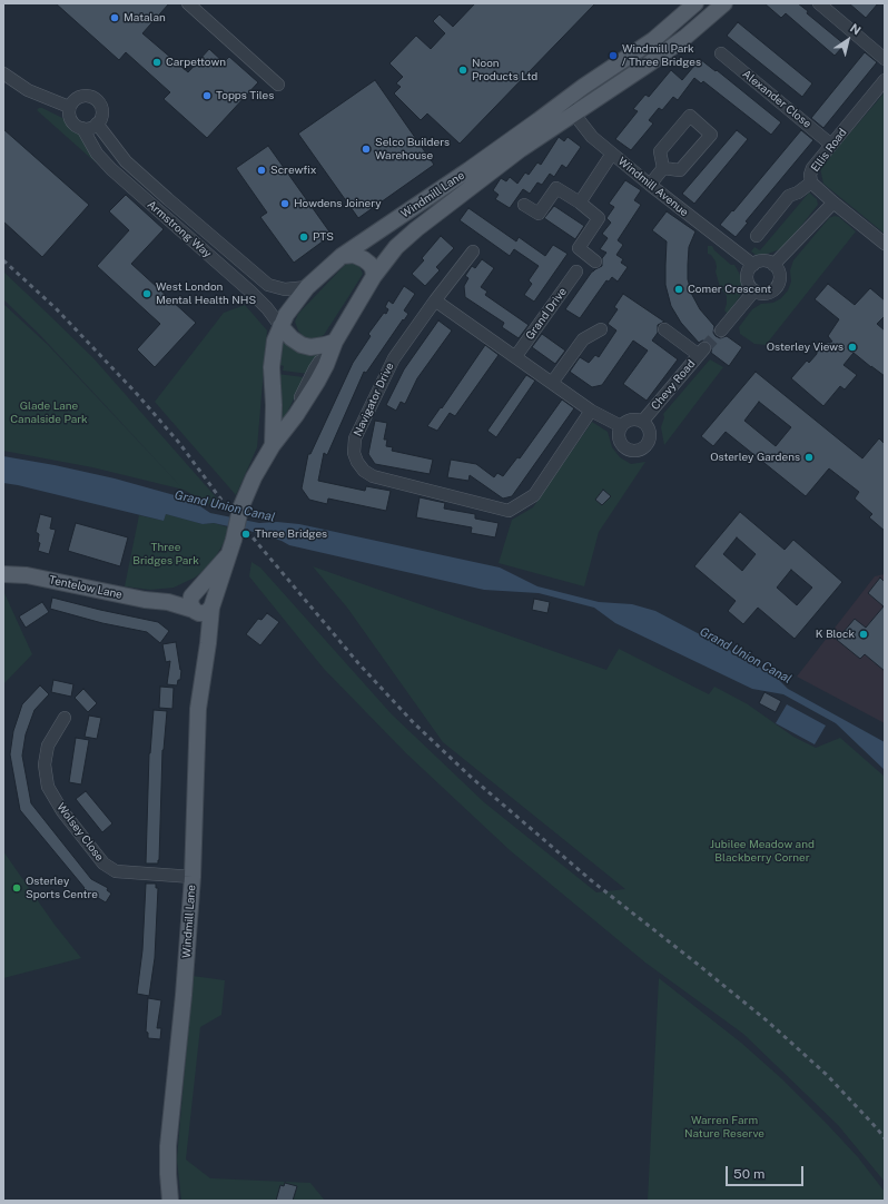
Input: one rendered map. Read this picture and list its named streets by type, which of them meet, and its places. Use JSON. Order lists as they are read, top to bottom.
{
  "streets": {
    "main road": ["Windmill Lane", "Tentelow Lane"],
    "street": [
      "Alexander Close",
      "Ellis Road",
      "Windmill Avenue",
      "Armstrong Way",
      "Grand Drive",
      "Chevy Road",
      "Navigator Drive",
      "Wolsey Close"
    ]
  },
  "crossings": [
    ["Alexander Close", "Ellis Road"],
    ["Windmill Avenue", "Windmill Lane"],
    ["Windmill Lane", "Armstrong Way"],
    ["Windmill Lane", "Tentelow Lane"],
    ["Windmill Lane", "Wolsey Close"]
  ],
  "water": ["Grand Union Canal"],
  "parks": [
    "Glade Lane Canalside Park",
    "Three Bridges Park",
    "Jubilee Meadow and Blackberry Corner",
    "Warren Farm Nature Reserve"
  ],
  "places": [
    "Matalan",
    "Windmill Park / Three Bridges",
    "Carpettown",
    "Noon Products Ltd",
    "Topps Tiles",
    "Selco Builders Warehouse",
    "Screwfix",
    "Howdens Joinery",
    "PTS",
    "Comer Crescent",
    "West London Mental Health NHS",
    "Osterley Views",
    "Osterley Gardens",
    "Three Bridges",
    "K Block",
    "Osterley Sports Centre"
  ],
  "scale_bar": "50 m",
  "north": "top right"
}
